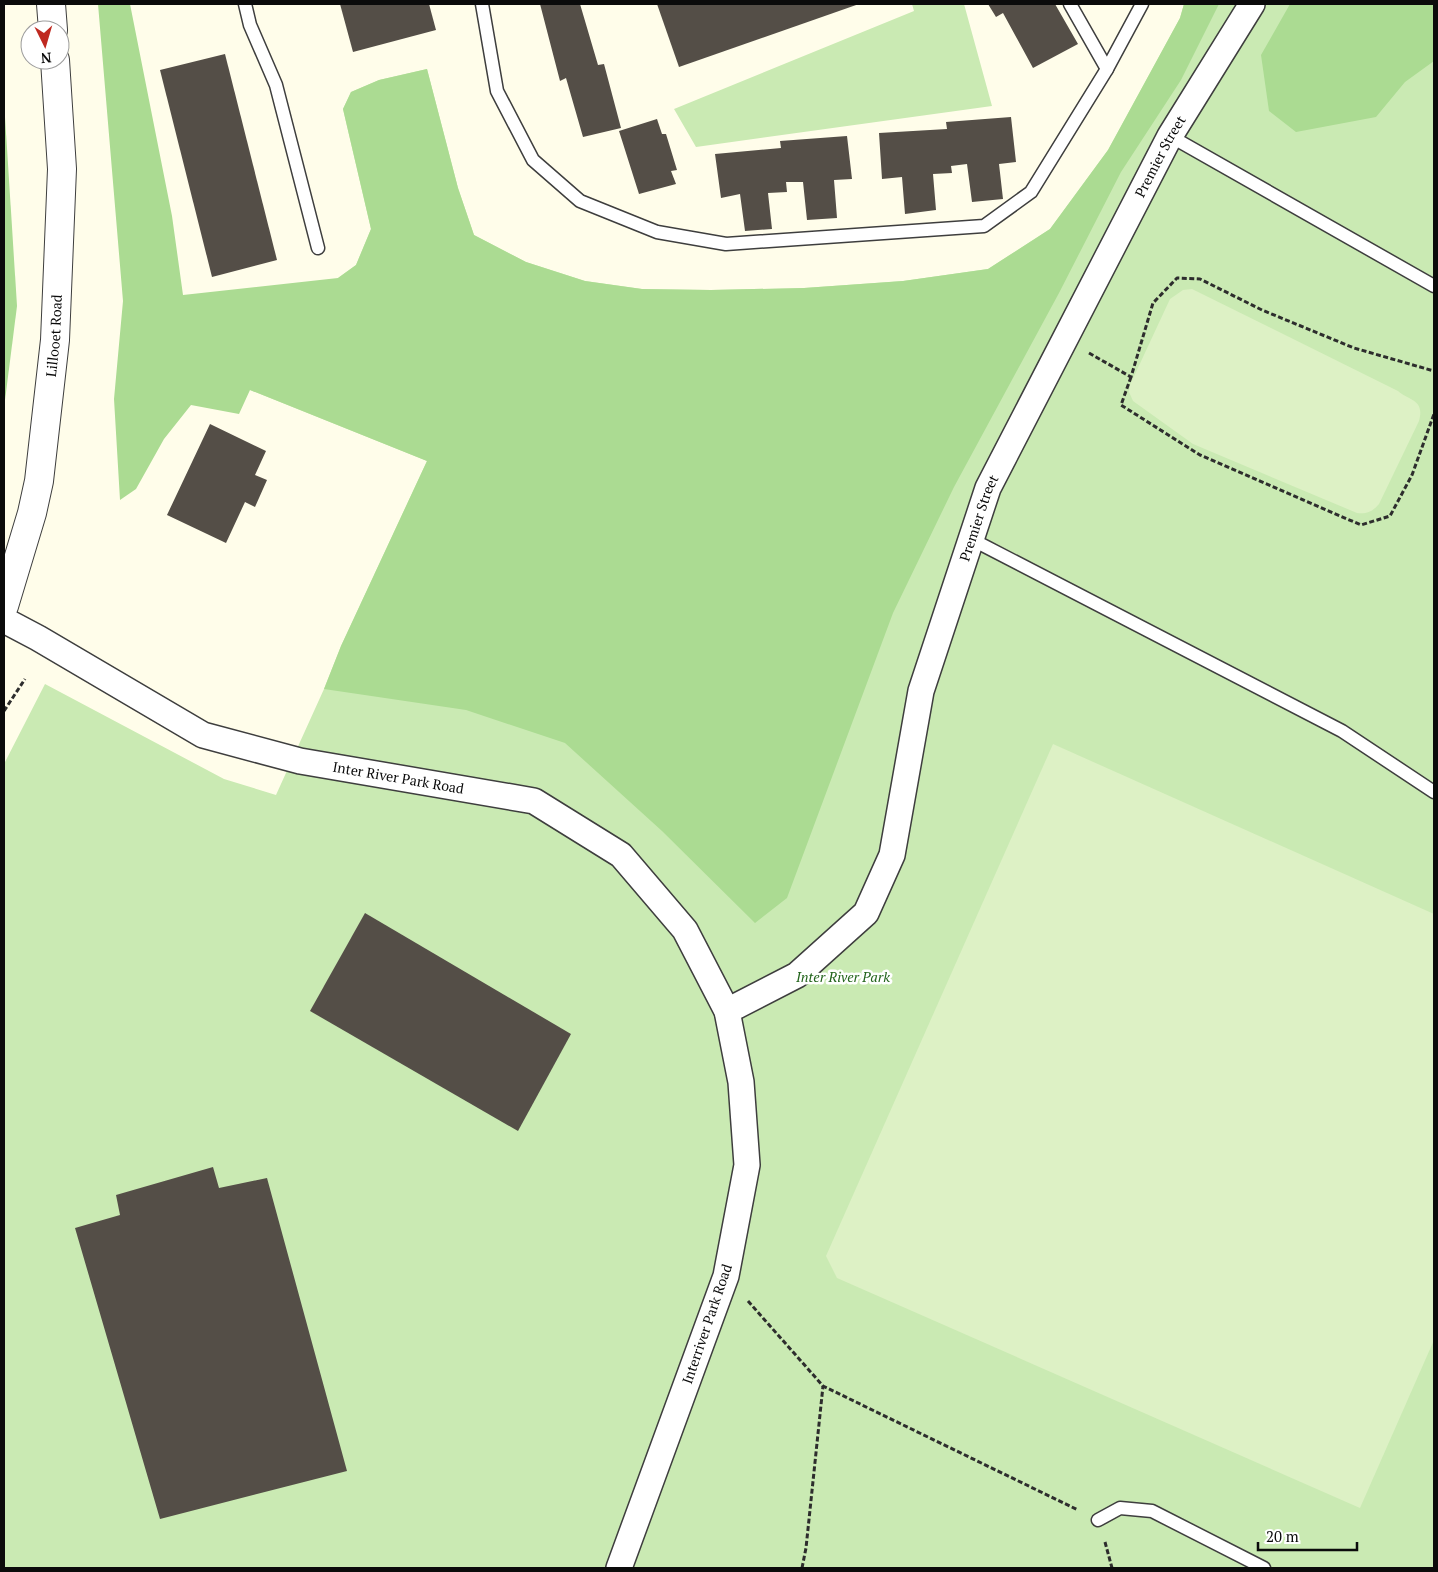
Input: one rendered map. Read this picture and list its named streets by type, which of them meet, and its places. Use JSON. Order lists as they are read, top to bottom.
{
  "streets": {
    "street": [
      "Premier Street",
      "Lillooet Road",
      "Inter River Park Road",
      "Interriver Park Road"
    ]
  },
  "crossings": [
    ["Premier Street", "Inter River Park Road"],
    ["Premier Street", "Interriver Park Road"],
    ["Inter River Park Road", "Interriver Park Road"]
  ],
  "parks": ["Inter River Park"],
  "scale_bar": "20 m",
  "north": "bottom"
}
